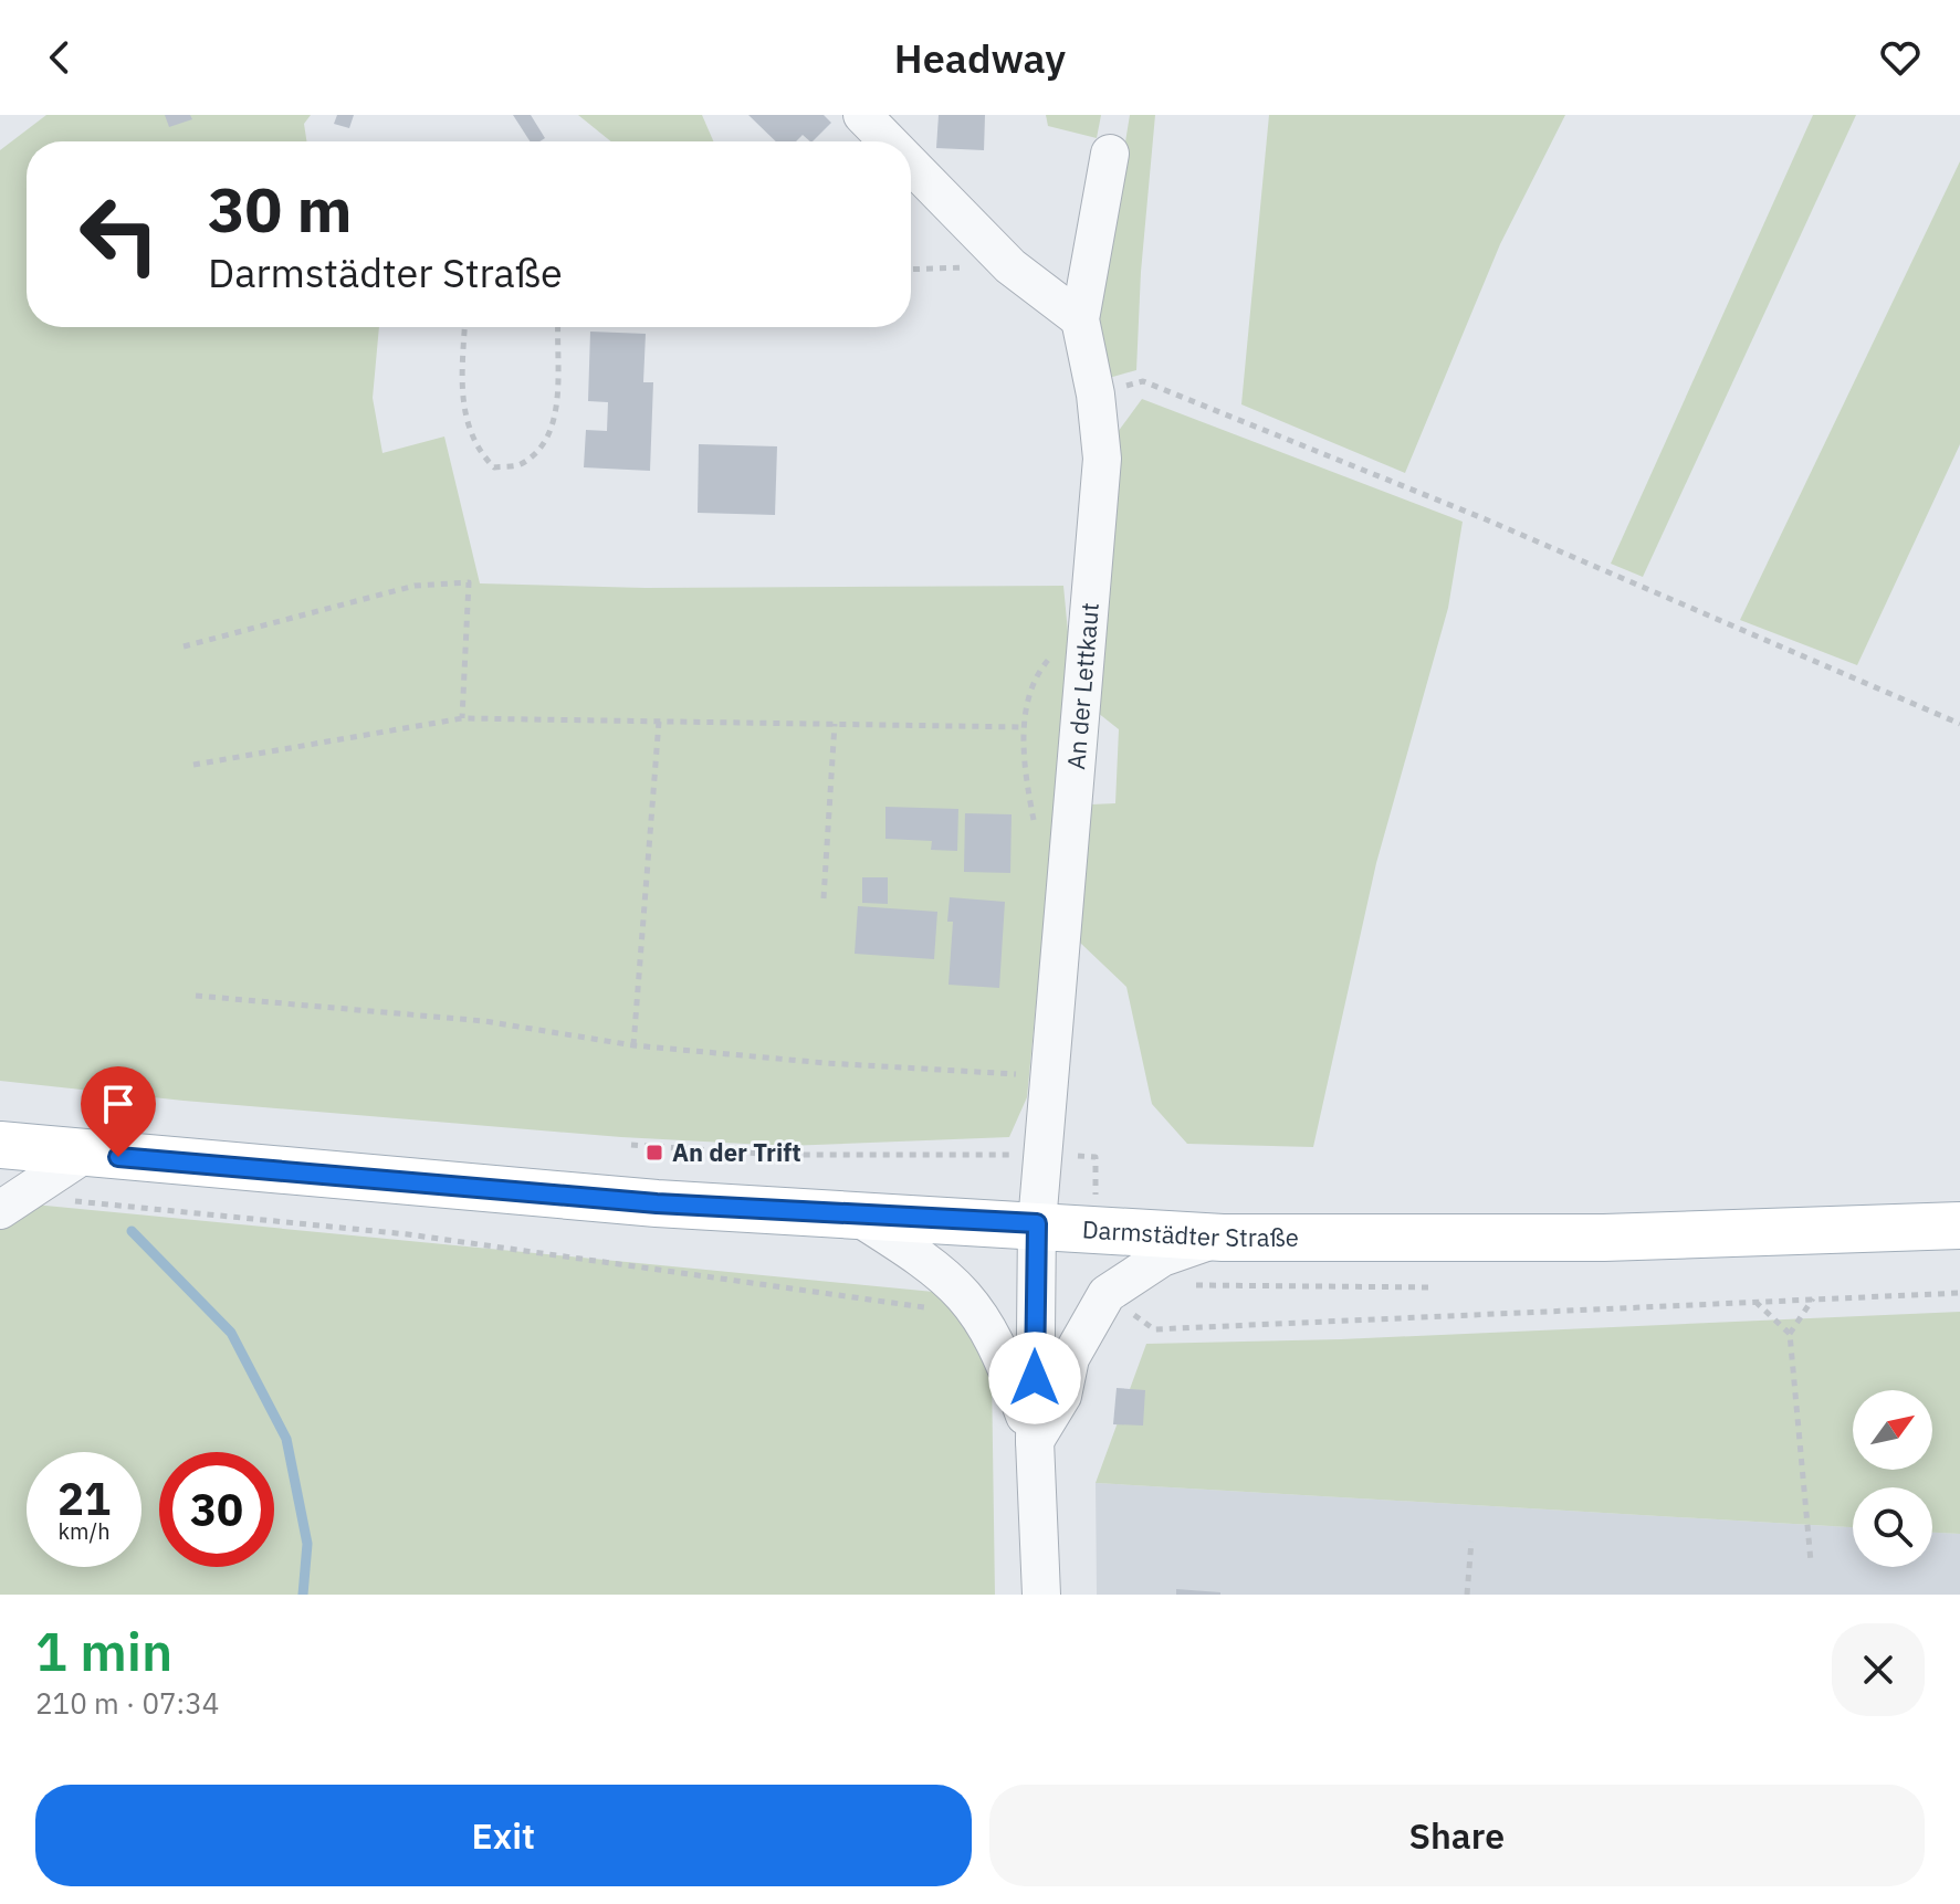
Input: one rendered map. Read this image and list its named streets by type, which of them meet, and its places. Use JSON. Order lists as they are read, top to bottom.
{
  "streets": {
    "main road": ["Darmstädter Straße"],
    "street": ["An der Lettkaut"]
  },
  "crossings": [
    ["An der Lettkaut", "Darmstädter Straße"]
  ],
  "places": {
    "transit": ["An der Trift"]
  },
  "north": "top right",
  "page": {
    "header": "Headway",
    "turn": ["30 m", "Darmstädter Straße"],
    "speed": "21 km/h",
    "limit": "30",
    "heading": ["1 min", "210 m · 07:34"],
    "buttons": ["Exit", "Share"]
  }
}
